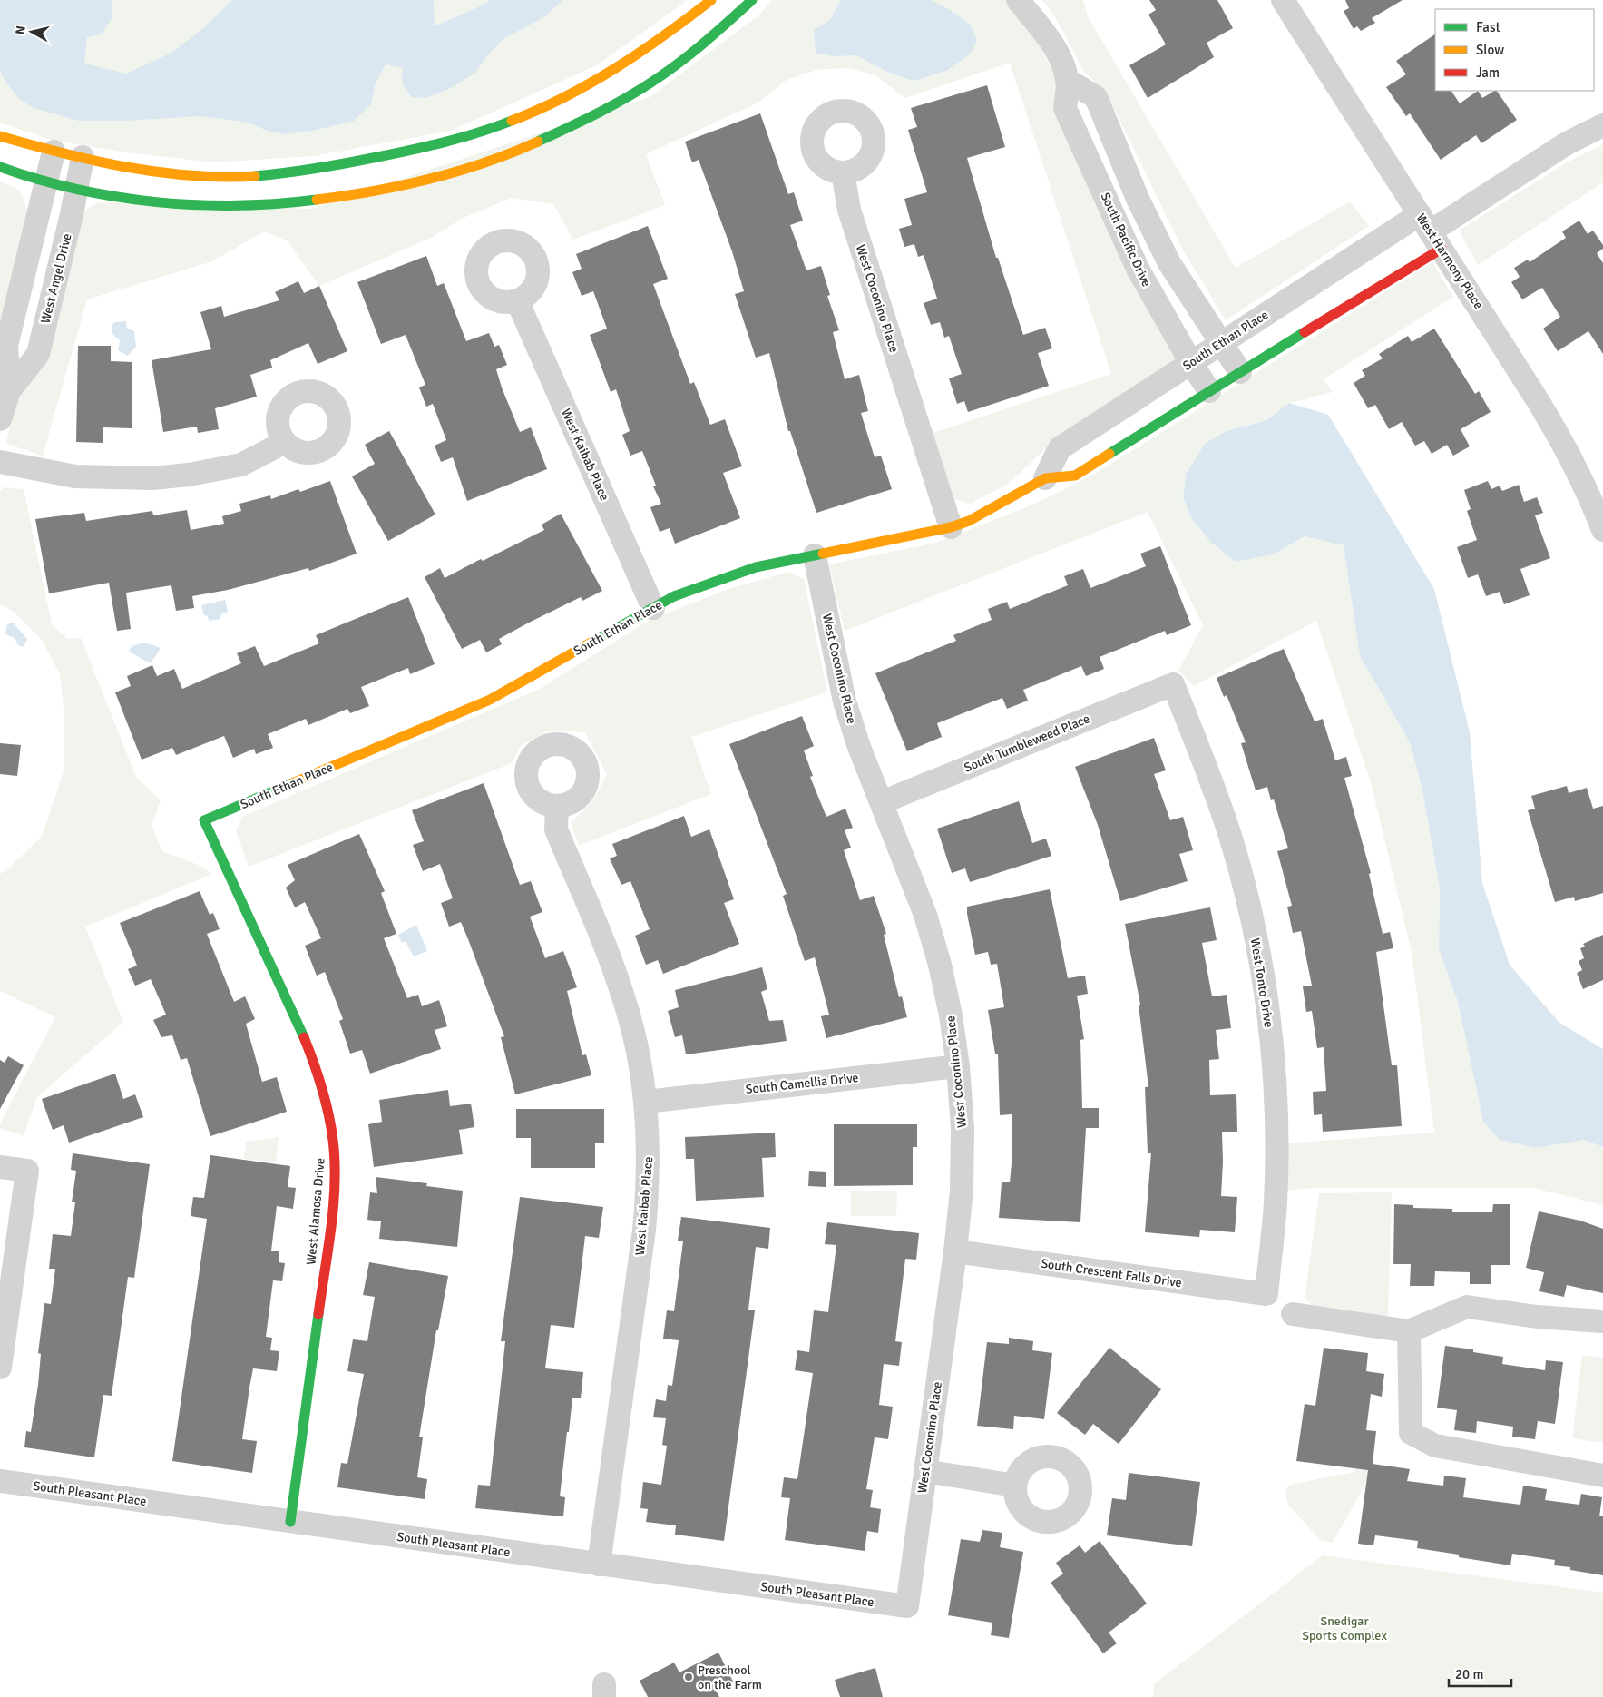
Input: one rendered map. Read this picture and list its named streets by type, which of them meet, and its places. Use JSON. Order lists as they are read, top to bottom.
{
  "streets": {
    "street": [
      "South Pacific Drive",
      "West Harmony Place",
      "West Angel Drive",
      "West Coconino Place",
      "South Ethan Place",
      "West Kaibab Place",
      "South Tumbleweed Place",
      "West Tonto Drive",
      "South Camellia Drive",
      "West Alamosa Drive",
      "South Crescent Falls Drive",
      "South Pleasant Place"
    ]
  },
  "crossings": [
    ["South Pacific Drive", "South Ethan Place"],
    ["West Harmony Place", "South Ethan Place"],
    ["West Coconino Place", "South Ethan Place"],
    ["West Coconino Place", "South Tumbleweed Place"],
    ["West Coconino Place", "South Camellia Drive"],
    ["West Coconino Place", "South Crescent Falls Drive"],
    ["West Coconino Place", "South Pleasant Place"],
    ["South Ethan Place", "West Kaibab Place"],
    ["South Ethan Place", "West Alamosa Drive"],
    ["West Kaibab Place", "South Camellia Drive"],
    ["West Kaibab Place", "South Pleasant Place"],
    ["South Tumbleweed Place", "West Tonto Drive"],
    ["West Tonto Drive", "South Crescent Falls Drive"],
    ["West Alamosa Drive", "South Pleasant Place"]
  ],
  "parks": ["Snedigar Sports Complex"],
  "places": ["Preschool on the Farm"],
  "legend": ["Fast", "Slow", "Jam"],
  "scale_bar": "20 m",
  "north": "left"
}
